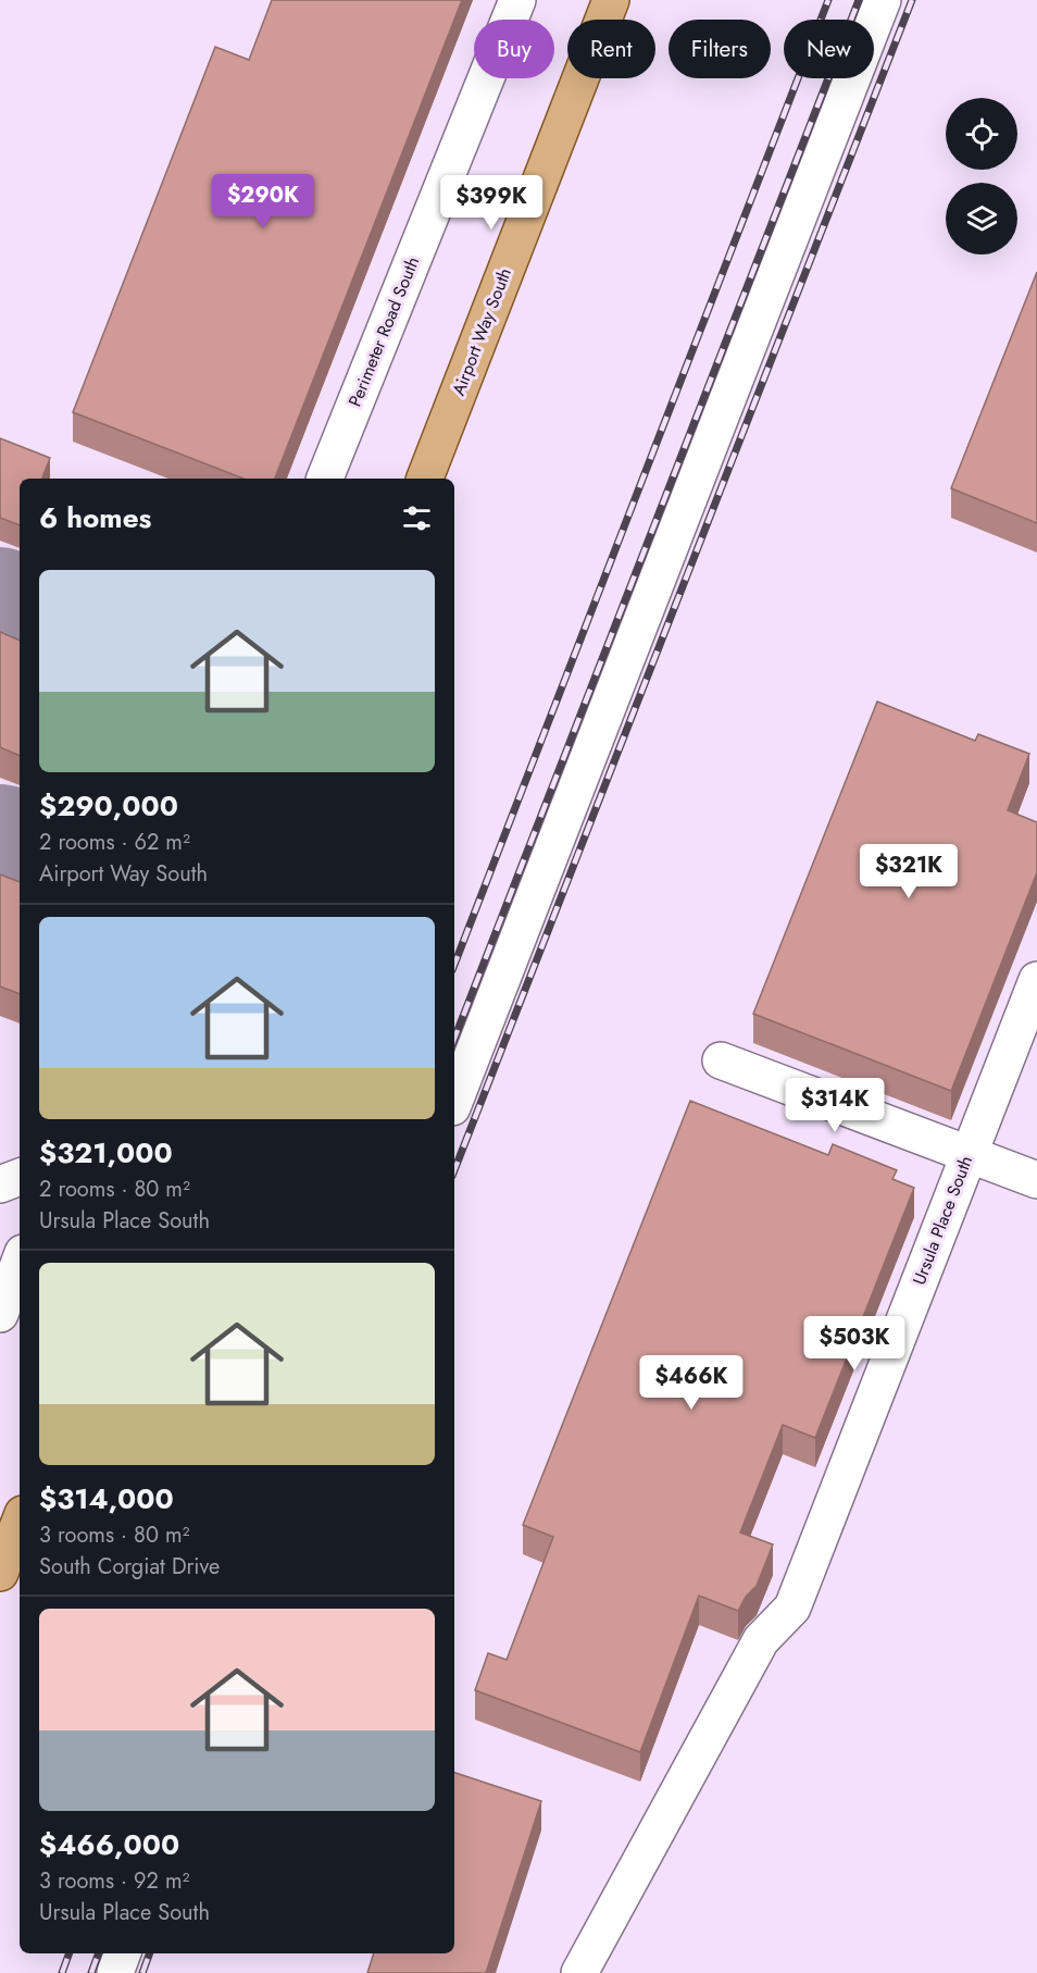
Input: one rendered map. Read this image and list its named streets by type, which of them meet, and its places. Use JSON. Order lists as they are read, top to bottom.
{
  "streets": {
    "main road": ["Airport Way South"],
    "street": ["Perimeter Road South", "Ursula Place South"]
  },
  "page": {
    "chip": [
      "Buy",
      "Rent",
      "Filters",
      "New"
    ],
    "price": [
      "$290K",
      "$399K",
      "$321K",
      "$314K",
      "$503K",
      "$466K"
    ],
    "heading": "6 homes",
    "list": [
      {
        "name": "$290,000",
        "note": "2 rooms · 62 m² · Airport Way South"
      },
      {
        "name": "$321,000",
        "note": "2 rooms · 80 m² · Ursula Place South"
      },
      {
        "name": "$314,000",
        "note": "3 rooms · 80 m² · South Corgiat Drive"
      },
      {
        "name": "$466,000",
        "note": "3 rooms · 92 m² · Ursula Place South"
      }
    ]
  }
}
